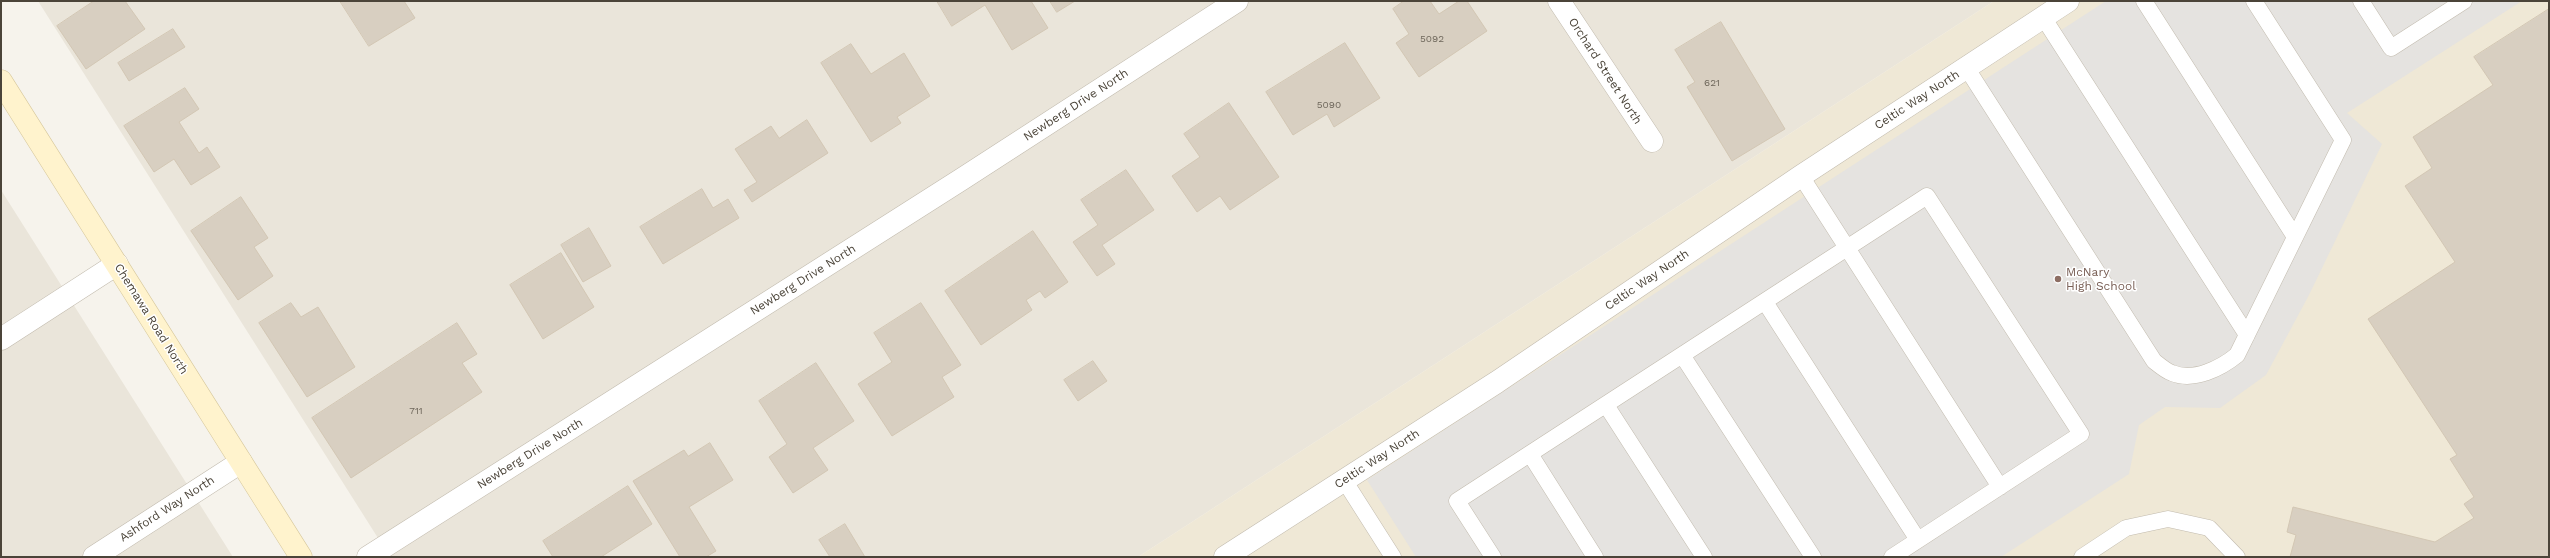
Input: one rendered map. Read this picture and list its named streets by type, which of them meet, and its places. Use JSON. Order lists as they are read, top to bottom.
{
  "streets": {
    "street": [
      "Orchard Street North",
      "Celtic Way North",
      "Newberg Drive North",
      "Chemawa Road North",
      "Ashford Way North"
    ]
  },
  "crossings": [
    ["Chemawa Road North", "Ashford Way North"]
  ],
  "places": ["McNary High School"],
  "house_numbers": [
    "5092",
    "621",
    "5090",
    "711"
  ]
}
